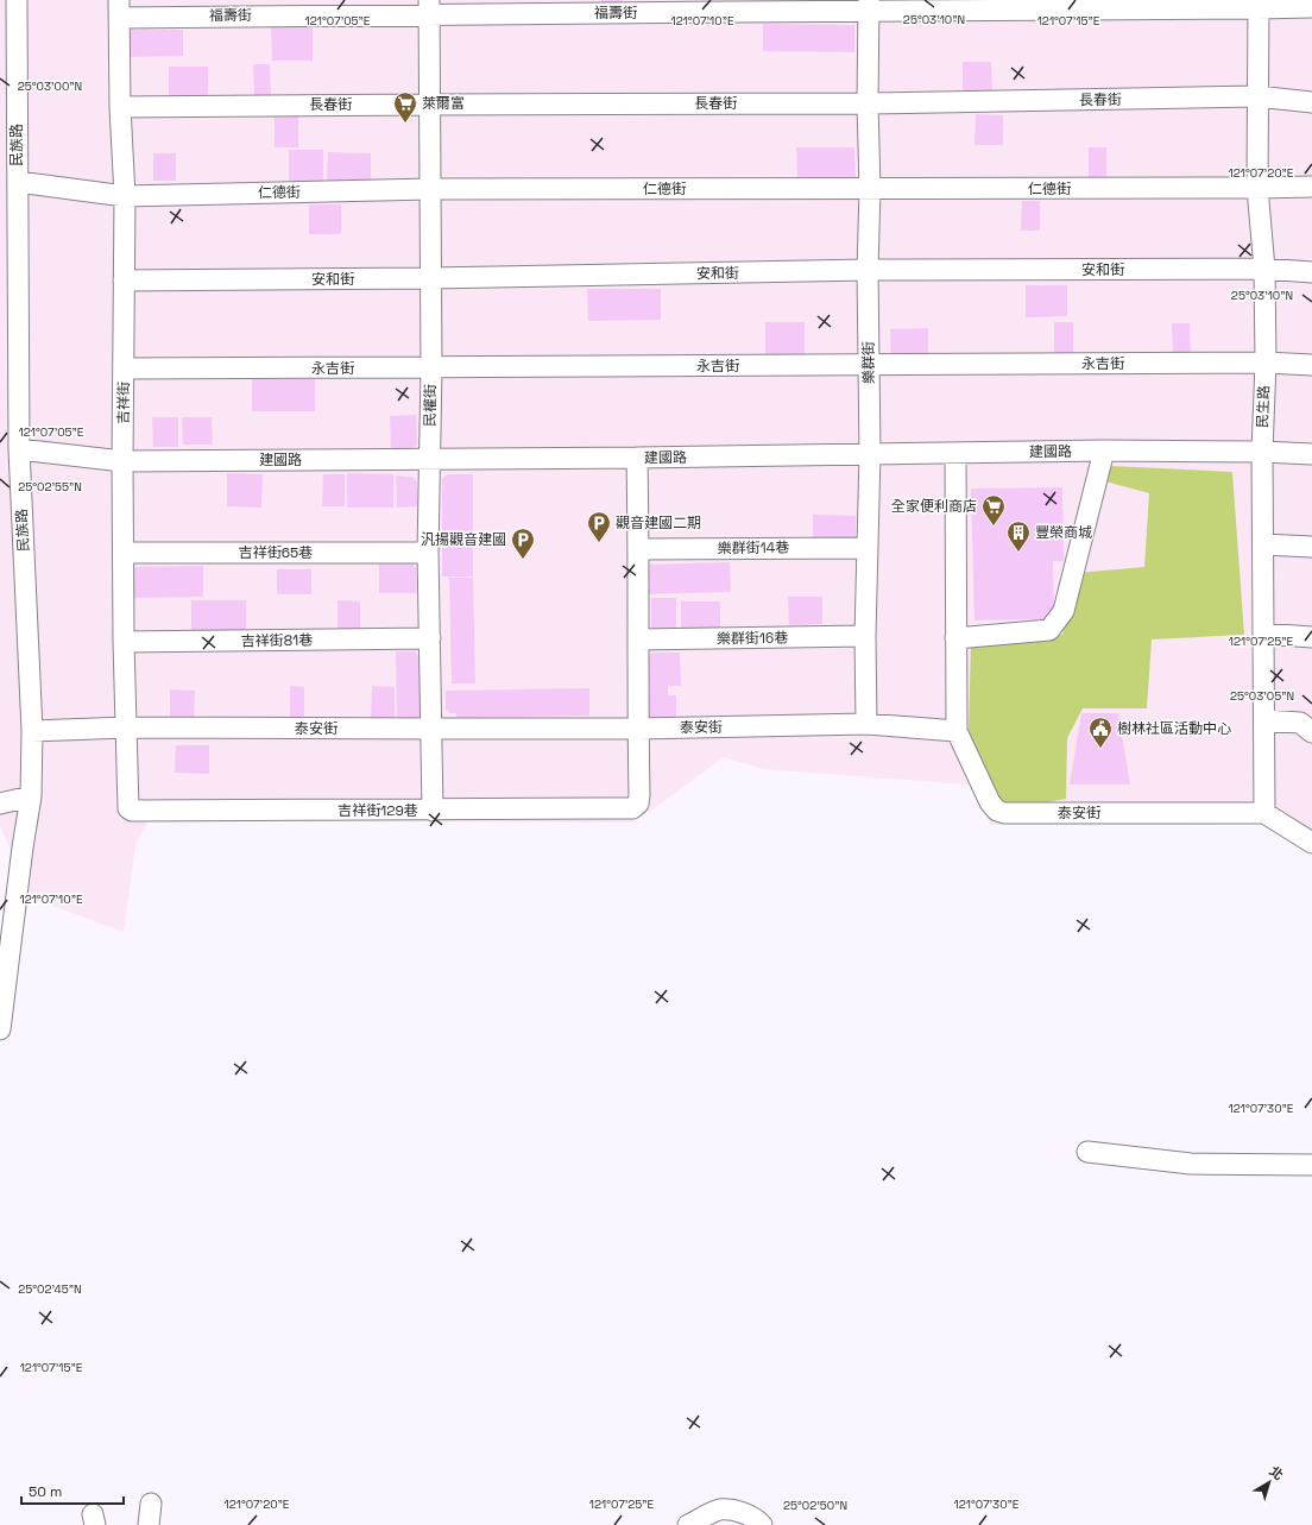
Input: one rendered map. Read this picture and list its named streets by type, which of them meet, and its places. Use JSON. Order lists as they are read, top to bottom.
{
  "streets": {
    "street": [
      "福壽街",
      "長春街",
      "民族路",
      "仁德街",
      "安和街",
      "樂群街",
      "永吉街",
      "吉祥街",
      "民權街",
      "民生路",
      "建國路",
      "樂群街14巷",
      "吉祥街65巷",
      "樂群街16巷",
      "吉祥街81巷",
      "泰安街",
      "吉祥街129巷"
    ]
  },
  "crossings": [
    ["福壽街", "樂群街"],
    ["福壽街", "吉祥街"],
    ["福壽街", "民權街"],
    ["福壽街", "民生路"],
    ["長春街", "樂群街"],
    ["長春街", "吉祥街"],
    ["長春街", "民權街"],
    ["長春街", "民生路"],
    ["民族路", "仁德街"],
    ["民族路", "建國路"],
    ["民族路", "泰安街"],
    ["仁德街", "樂群街"],
    ["仁德街", "吉祥街"],
    ["仁德街", "民權街"],
    ["仁德街", "民生路"],
    ["安和街", "樂群街"],
    ["安和街", "吉祥街"],
    ["安和街", "民權街"],
    ["安和街", "民生路"],
    ["樂群街", "永吉街"],
    ["樂群街", "建國路"],
    ["樂群街", "樂群街14巷"],
    ["樂群街", "樂群街16巷"],
    ["樂群街", "泰安街"],
    ["永吉街", "吉祥街"],
    ["永吉街", "民權街"],
    ["永吉街", "民生路"],
    ["吉祥街", "建國路"],
    ["吉祥街", "吉祥街65巷"],
    ["吉祥街", "吉祥街81巷"],
    ["吉祥街", "泰安街"],
    ["吉祥街", "吉祥街129巷"],
    ["民權街", "建國路"],
    ["民權街", "吉祥街65巷"],
    ["民權街", "吉祥街81巷"],
    ["民權街", "泰安街"],
    ["民權街", "吉祥街129巷"],
    ["民生路", "建國路"],
    ["民生路", "泰安街"],
    ["泰安街", "吉祥街129巷"]
  ],
  "places": {
    "supermarket": ["萊爾富", "全家便利商店"],
    "parking": ["觀音建國二期", "汎揚觀音建國"],
    "building": ["豐榮商城"],
    "public building": ["樹林社區活動中心"]
  },
  "scale_bar": "50 m",
  "north": "top right",
  "coordinates": [
    "25°03'10\"N",
    "121°07'05\"E",
    "121°07'10\"E",
    "121°07'15\"E",
    "25°03'00\"N",
    "121°07'20\"E",
    "25°02'55\"N",
    "121°07'25\"E",
    "25°03'05\"N",
    "121°07'30\"E",
    "25°02'45\"N",
    "25°02'50\"N"
  ]
}
